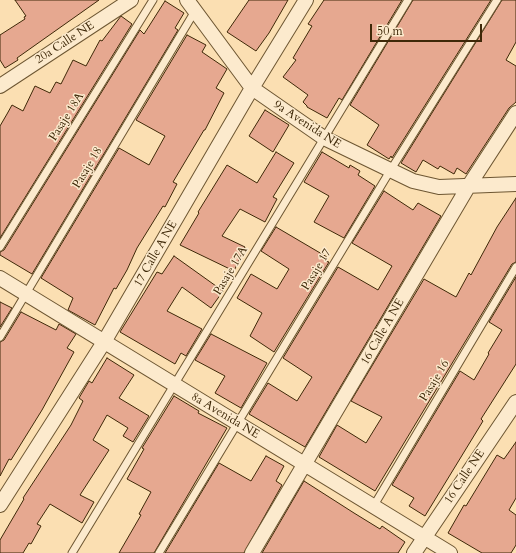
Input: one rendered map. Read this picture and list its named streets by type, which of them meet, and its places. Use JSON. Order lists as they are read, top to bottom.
{
  "streets": {
    "street": [
      "20a Calle NE",
      "9a Avenida NE",
      "17 Calle A NE",
      "16 Calle A NE",
      "8a Avenida NE",
      "16 Calle NE"
    ],
    "lane": [
      "Pasaje 18A",
      "Pasaje 18",
      "Pasaje 17",
      "Pasaje 17A",
      "Pasaje 16"
    ]
  },
  "crossings": [
    ["9a Avenida NE", "Pasaje 18"],
    ["9a Avenida NE", "17 Calle A NE"],
    ["9a Avenida NE", "Pasaje 17"],
    ["9a Avenida NE", "Pasaje 17A"],
    ["9a Avenida NE", "16 Calle A NE"],
    ["Pasaje 18", "8a Avenida NE"],
    ["17 Calle A NE", "8a Avenida NE"],
    ["Pasaje 17", "8a Avenida NE"],
    ["Pasaje 17A", "8a Avenida NE"],
    ["16 Calle A NE", "8a Avenida NE"],
    ["Pasaje 16", "8a Avenida NE"],
    ["8a Avenida NE", "16 Calle NE"]
  ],
  "scale_bar": "50 m"
}
